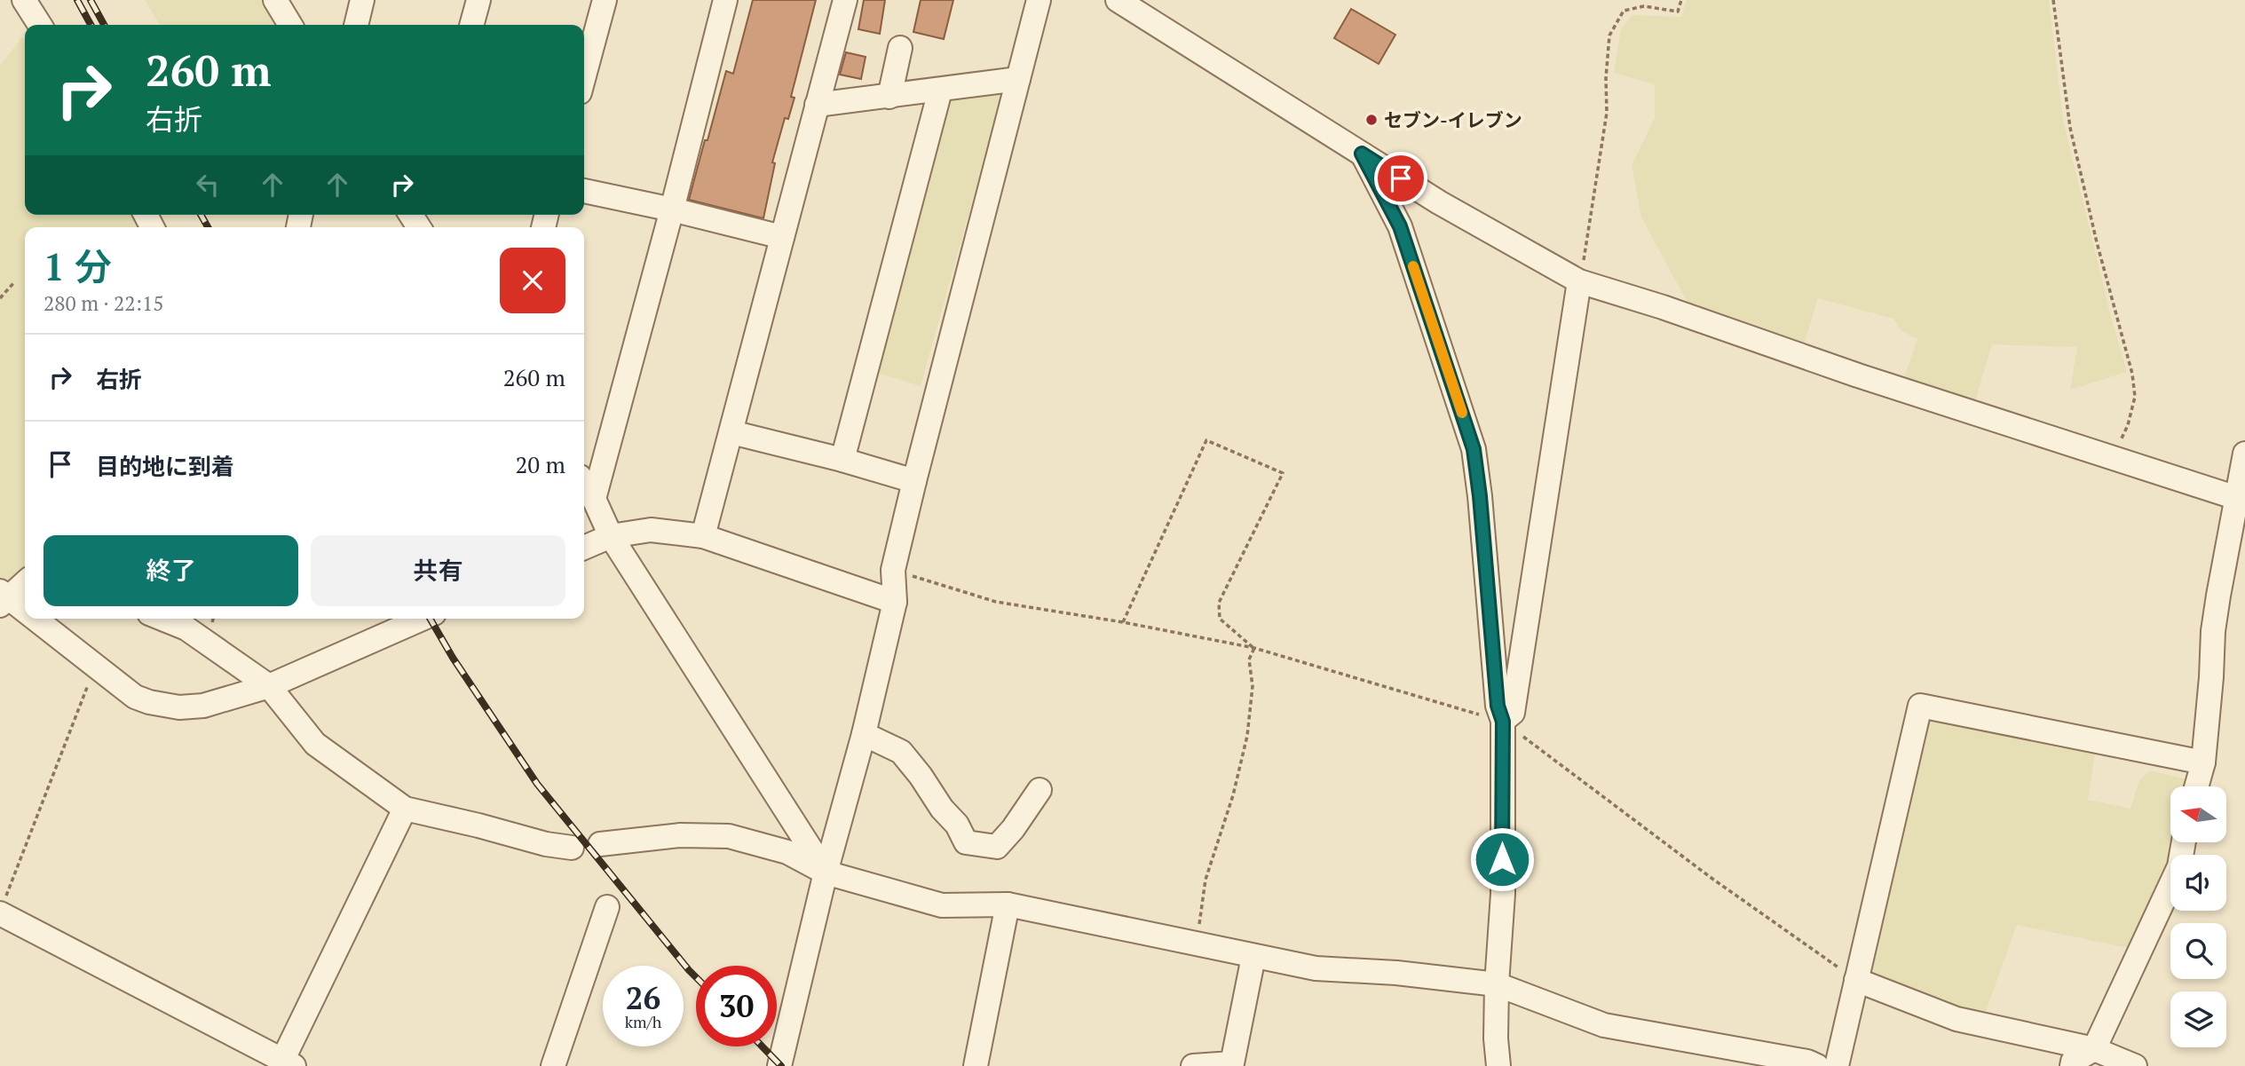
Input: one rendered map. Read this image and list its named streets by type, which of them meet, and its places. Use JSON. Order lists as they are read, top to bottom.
{
  "places": ["セブン-イレブン"],
  "north": "left",
  "page": {
    "turn": ["260 m", "右折"],
    "heading": ["1 分", "280 m · 22:15"],
    "list": [
      {
        "name": "右折",
        "value": "260 m"
      },
      {
        "name": "目的地に到着",
        "value": "20 m"
      }
    ],
    "buttons": ["終了", "共有"],
    "speed": "26 km/h",
    "limit": "30"
  }
}
